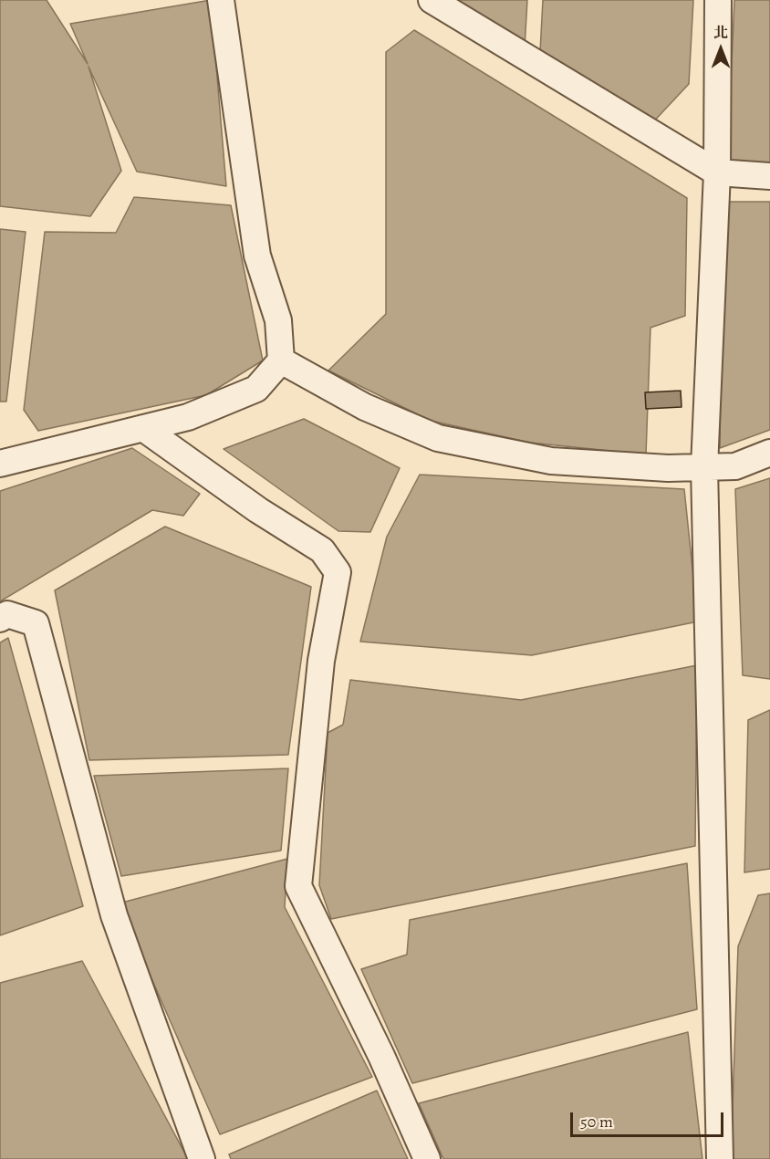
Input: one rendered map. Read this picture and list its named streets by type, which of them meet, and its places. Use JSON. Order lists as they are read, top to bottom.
{
  "scale_bar": "50 m",
  "north": "top"
}
